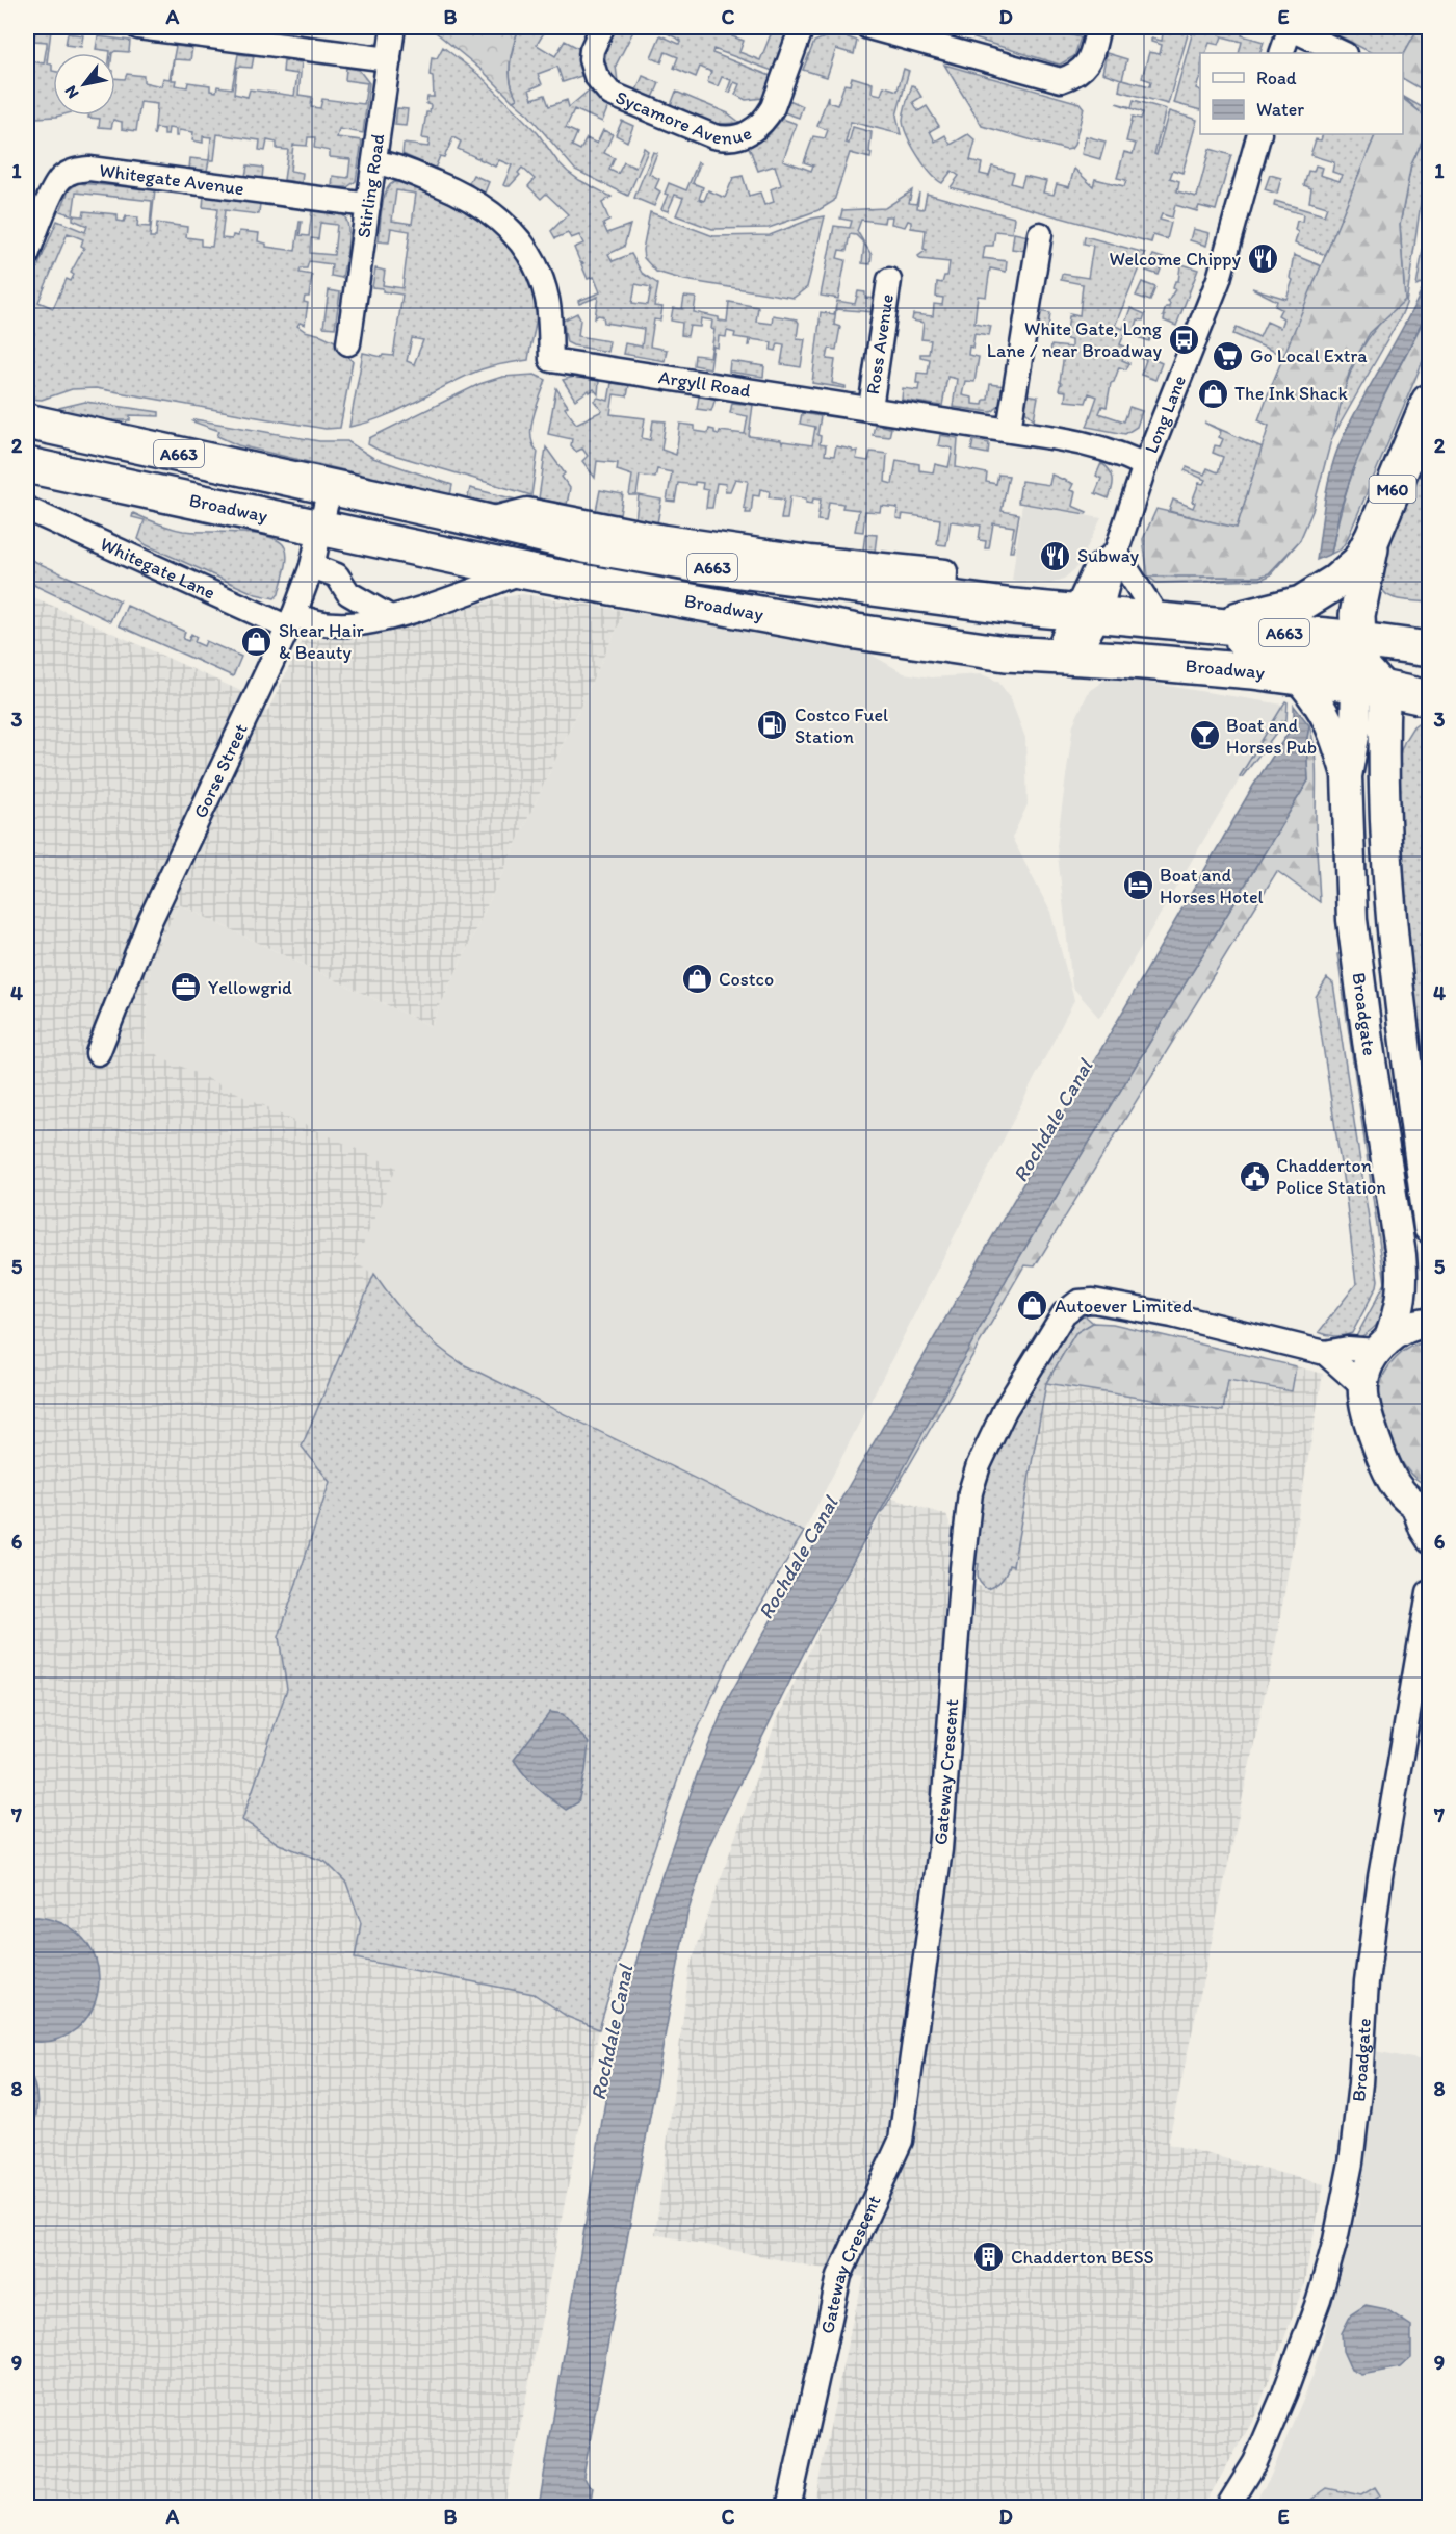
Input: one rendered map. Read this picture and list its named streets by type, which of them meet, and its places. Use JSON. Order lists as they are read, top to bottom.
{
  "streets": {
    "highway": ["A663", "M60", "Broadway"],
    "main road": ["Broadgate"],
    "street": [
      "Sycamore Avenue",
      "Whitegate Avenue",
      "Stirling Road",
      "Ross Avenue",
      "Argyll Road",
      "Long Lane",
      "Whitegate Lane",
      "Gorse Street",
      "Gateway Crescent"
    ]
  },
  "crossings": [
    ["Whitegate Avenue", "Stirling Road"],
    ["Stirling Road", "Argyll Road"],
    ["Ross Avenue", "Argyll Road"],
    ["Argyll Road", "Long Lane"],
    ["Long Lane", "Broadway"],
    ["Broadway", "Whitegate Lane"],
    ["Broadway", "Gorse Street"],
    ["Broadway", "Broadgate"],
    ["Whitegate Lane", "Gorse Street"],
    ["Broadgate", "Gateway Crescent"]
  ],
  "water": ["Rochdale Canal"],
  "places": {
    "restaurant": ["Welcome Chippy", "Subway"],
    "bus stop": ["White Gate, Long Lane / near Broadway"],
    "supermarket": ["Go Local Extra"],
    "shop": [
      "The Ink Shack",
      "Shear Hair & Beauty",
      "Costco",
      "Autoever Limited"
    ],
    "fuel station": ["Costco Fuel Station"],
    "bar": ["Boat and Horses Pub"],
    "hotel": ["Boat and Horses Hotel"],
    "office": ["Yellowgrid"],
    "public building": ["Chadderton Police Station"],
    "building": ["Chadderton BESS"]
  },
  "legend": ["Road", "Water"],
  "north": "bottom left",
  "grid": {
    "columns": [
      "A",
      "B",
      "C",
      "D",
      "E"
    ],
    "rows": [
      "1",
      "2",
      "3",
      "4",
      "5",
      "6",
      "7",
      "8",
      "9"
    ]
  }
}
